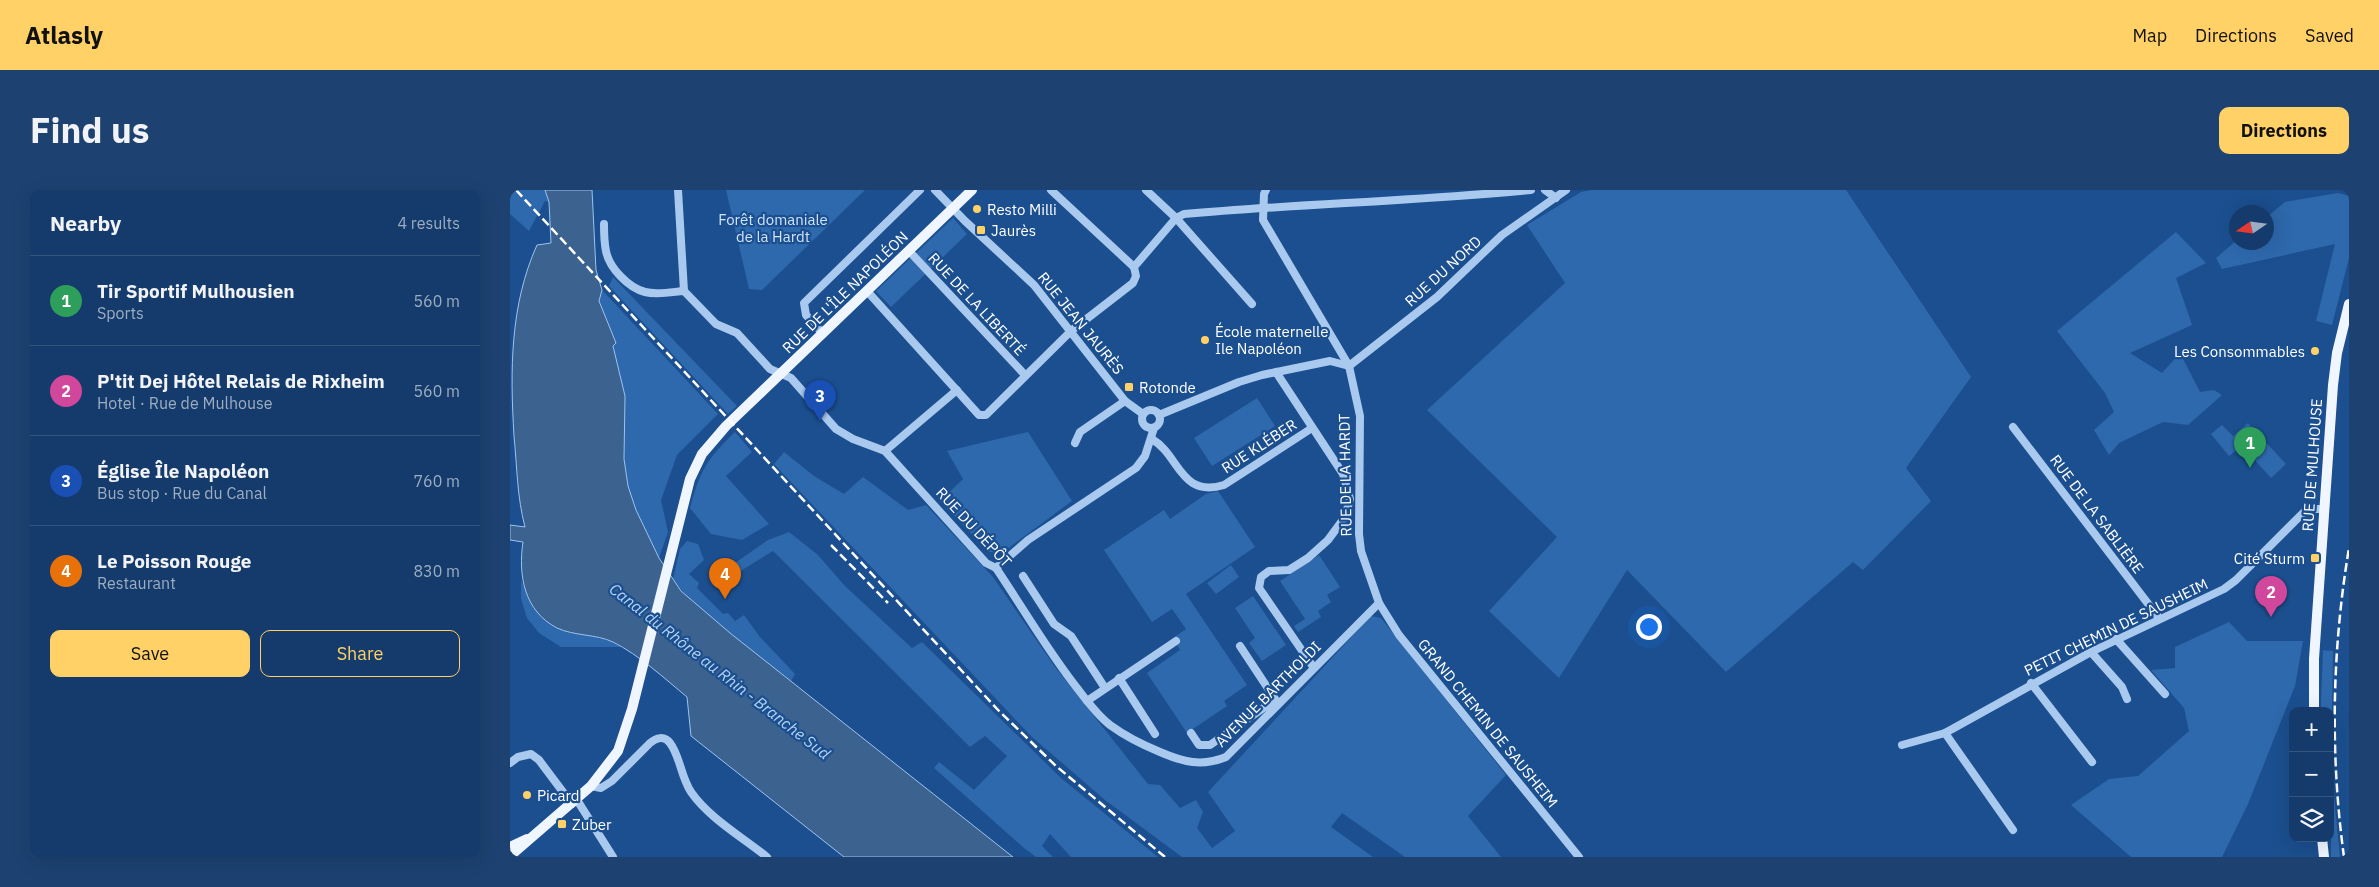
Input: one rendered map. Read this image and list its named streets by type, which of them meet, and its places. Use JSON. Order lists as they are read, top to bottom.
{
  "streets": {
    "main road": ["RUE DE L'ÎLE NAPOLÉON", "RUE DE MULHOUSE"],
    "street": [
      "RUE DU NORD",
      "RUE DE LA LIBERTÉ",
      "RUE JEAN JAURÈS",
      "RUE KLÉBER",
      "RUE DE LA HARDT",
      "RUE DE LA SABLIÈRE",
      "RUE DU DÉPÔT",
      "PETIT CHEMIN DE SAUSHEIM",
      "AVENUE BARTHOLDI",
      "GRAND CHEMIN DE SAUSHEIM"
    ]
  },
  "crossings": [
    ["RUE DU NORD", "RUE DE LA HARDT"],
    ["RUE DE L'ÎLE NAPOLÉON", "RUE DE LA LIBERTÉ"],
    ["RUE DE L'ÎLE NAPOLÉON", "RUE JEAN JAURÈS"],
    ["RUE DE MULHOUSE", "PETIT CHEMIN DE SAUSHEIM"],
    ["RUE DE LA HARDT", "AVENUE BARTHOLDI"],
    ["RUE DE LA HARDT", "GRAND CHEMIN DE SAUSHEIM"],
    ["RUE DE LA SABLIÈRE", "PETIT CHEMIN DE SAUSHEIM"],
    ["RUE DU DÉPÔT", "AVENUE BARTHOLDI"],
    ["AVENUE BARTHOLDI", "GRAND CHEMIN DE SAUSHEIM"]
  ],
  "water": ["Canal du Rhône au Rhin - Branche Sud"],
  "parks": ["Forêt domaniale de la Hardt"],
  "places": {
    "other": [
      "Resto Milli",
      "École maternelle Ile Napoléon",
      "Les Consommables",
      "Picard"
    ],
    "transit": [
      "Jaurès",
      "Rotonde",
      "Cité Sturm",
      "Zuber"
    ]
  },
  "north": "left",
  "page": {
    "header": "Atlasly",
    "nav": ["Map", "Directions", "Saved"],
    "title": "Find us",
    "buttons": [
      "Directions",
      ["Save", "Share"]
    ],
    "heading": ["Nearby", "4 results"],
    "list": [
      {
        "mark": "1",
        "name": "Tir Sportif Mulhousien",
        "note": "Sports",
        "value": "560 m"
      },
      {
        "mark": "2",
        "name": "P'tit Dej Hôtel Relais de Rixheim",
        "note": "Hotel · Rue de Mulhouse",
        "value": "560 m"
      },
      {
        "mark": "3",
        "name": "Église Île Napoléon",
        "note": "Bus stop · Rue du Canal",
        "value": "760 m"
      },
      {
        "mark": "4",
        "name": "Le Poisson Rouge",
        "note": "Restaurant",
        "value": "830 m"
      }
    ],
    "pins": [
      "3",
      "1",
      "4",
      "2"
    ],
    "map_buttons": ["+", "−"]
  }
}
